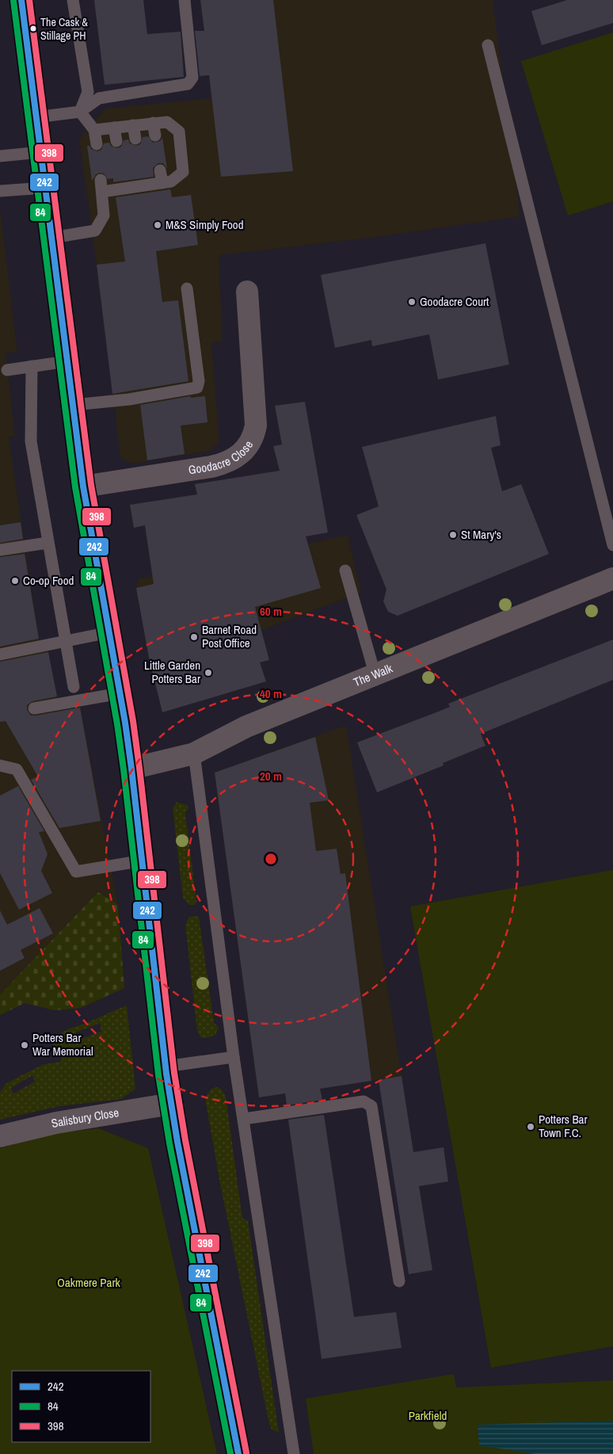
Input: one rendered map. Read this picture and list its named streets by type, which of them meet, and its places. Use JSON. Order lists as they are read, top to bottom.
{
  "streets": {
    "street": ["Goodacre Close", "The Walk", "Salisbury Close"]
  },
  "parks": ["Oakmere Park", "Parkfield"],
  "places": [
    "The Cask & Stillage PH",
    "M&S Simply Food",
    "Goodacre Court",
    "St Mary's",
    "Co-op Food",
    "Barnet Road Post Office",
    "Little Garden Potters Bar",
    "Potters Bar War Memorial",
    "Potters Bar Town F.C."
  ],
  "lines": ["transit line 242", "transit line 398", "transit line 84"],
  "legend": ["242", "84", "398"],
  "rings": ["60 m", "40 m", "20 m"]
}
